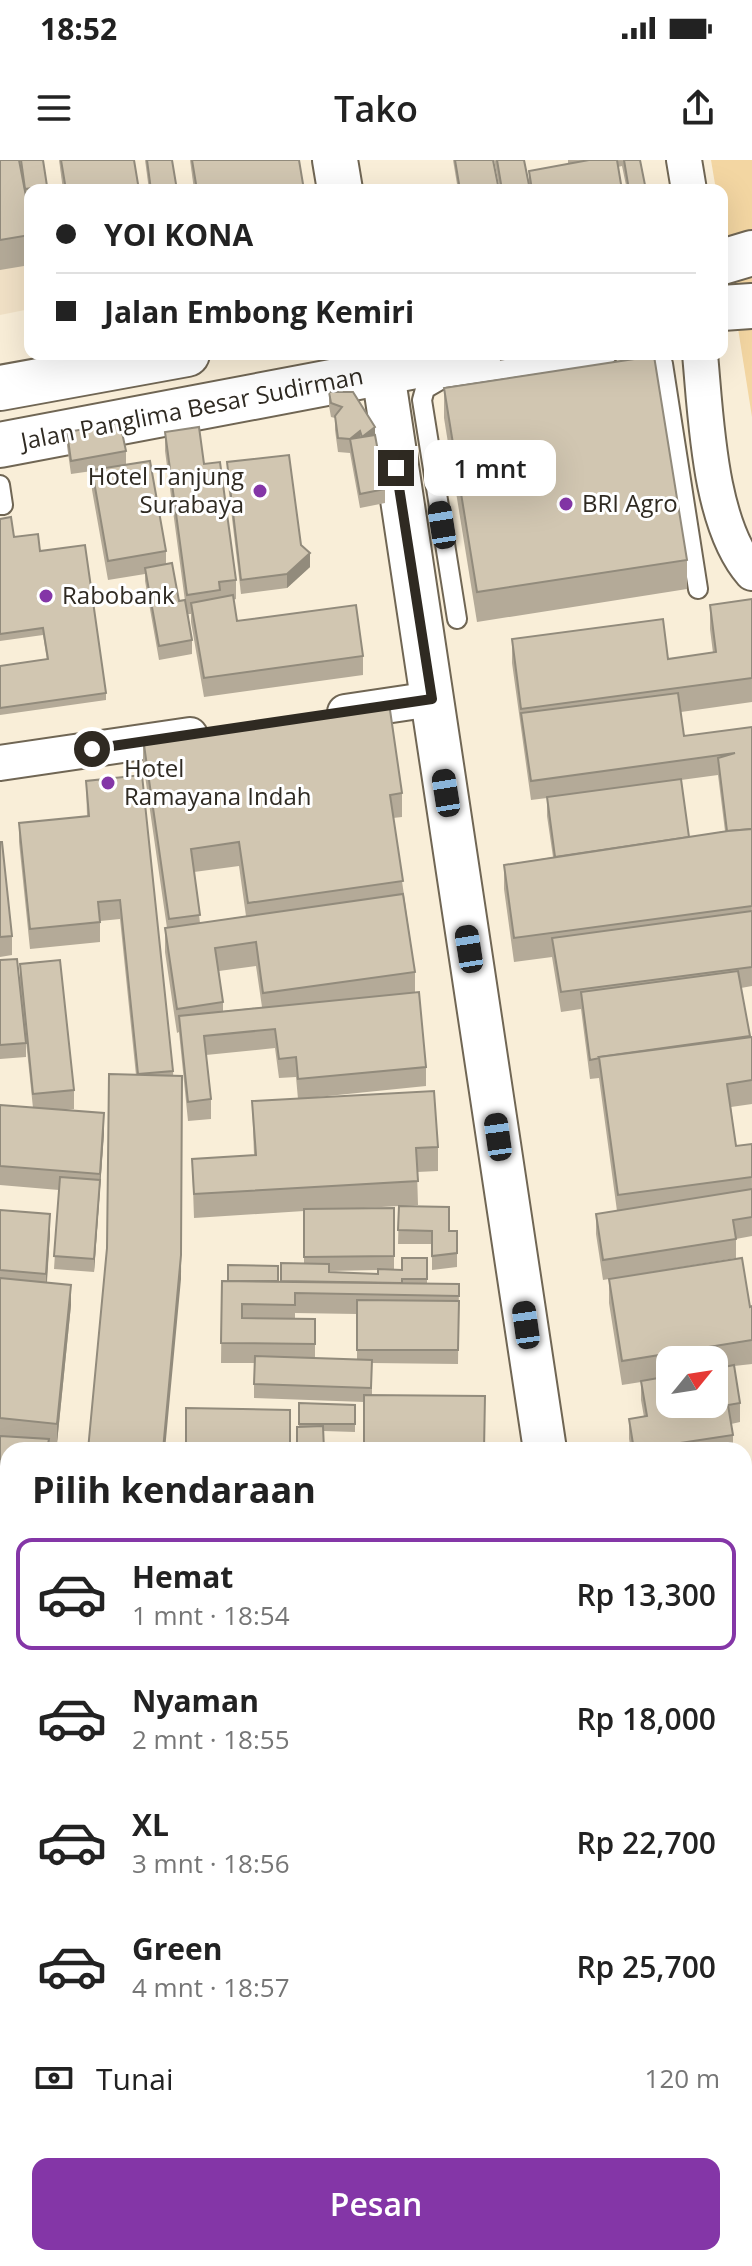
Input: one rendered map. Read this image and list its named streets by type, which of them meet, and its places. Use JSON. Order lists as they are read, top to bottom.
{
  "streets": {
    "main road": ["Jalan Panglima Besar Sudirman"]
  },
  "places": [
    "Hotel Tanjung Surabaya",
    "BRI Agro",
    "Rabobank",
    "Hotel Ramayana Indah"
  ],
  "north": "top right",
  "page": {
    "status": "18:52",
    "header": "Tako",
    "banner": ["YOI KONA", "Jalan Embong Kemiri"],
    "bubble": "1 mnt",
    "heading": "Pilih kendaraan",
    "list": [
      {
        "name": "Hemat",
        "note": "1 mnt · 18:54",
        "value": "Rp 13,300"
      },
      {
        "name": "Nyaman",
        "note": "2 mnt · 18:55",
        "value": "Rp 18,000"
      },
      {
        "name": "XL",
        "note": "3 mnt · 18:56",
        "value": "Rp 22,700"
      },
      {
        "name": "Green",
        "note": "4 mnt · 18:57",
        "value": "Rp 25,700"
      }
    ],
    "pay": ["Tunai", "120 m"],
    "buttons": "Pesan"
  }
}
